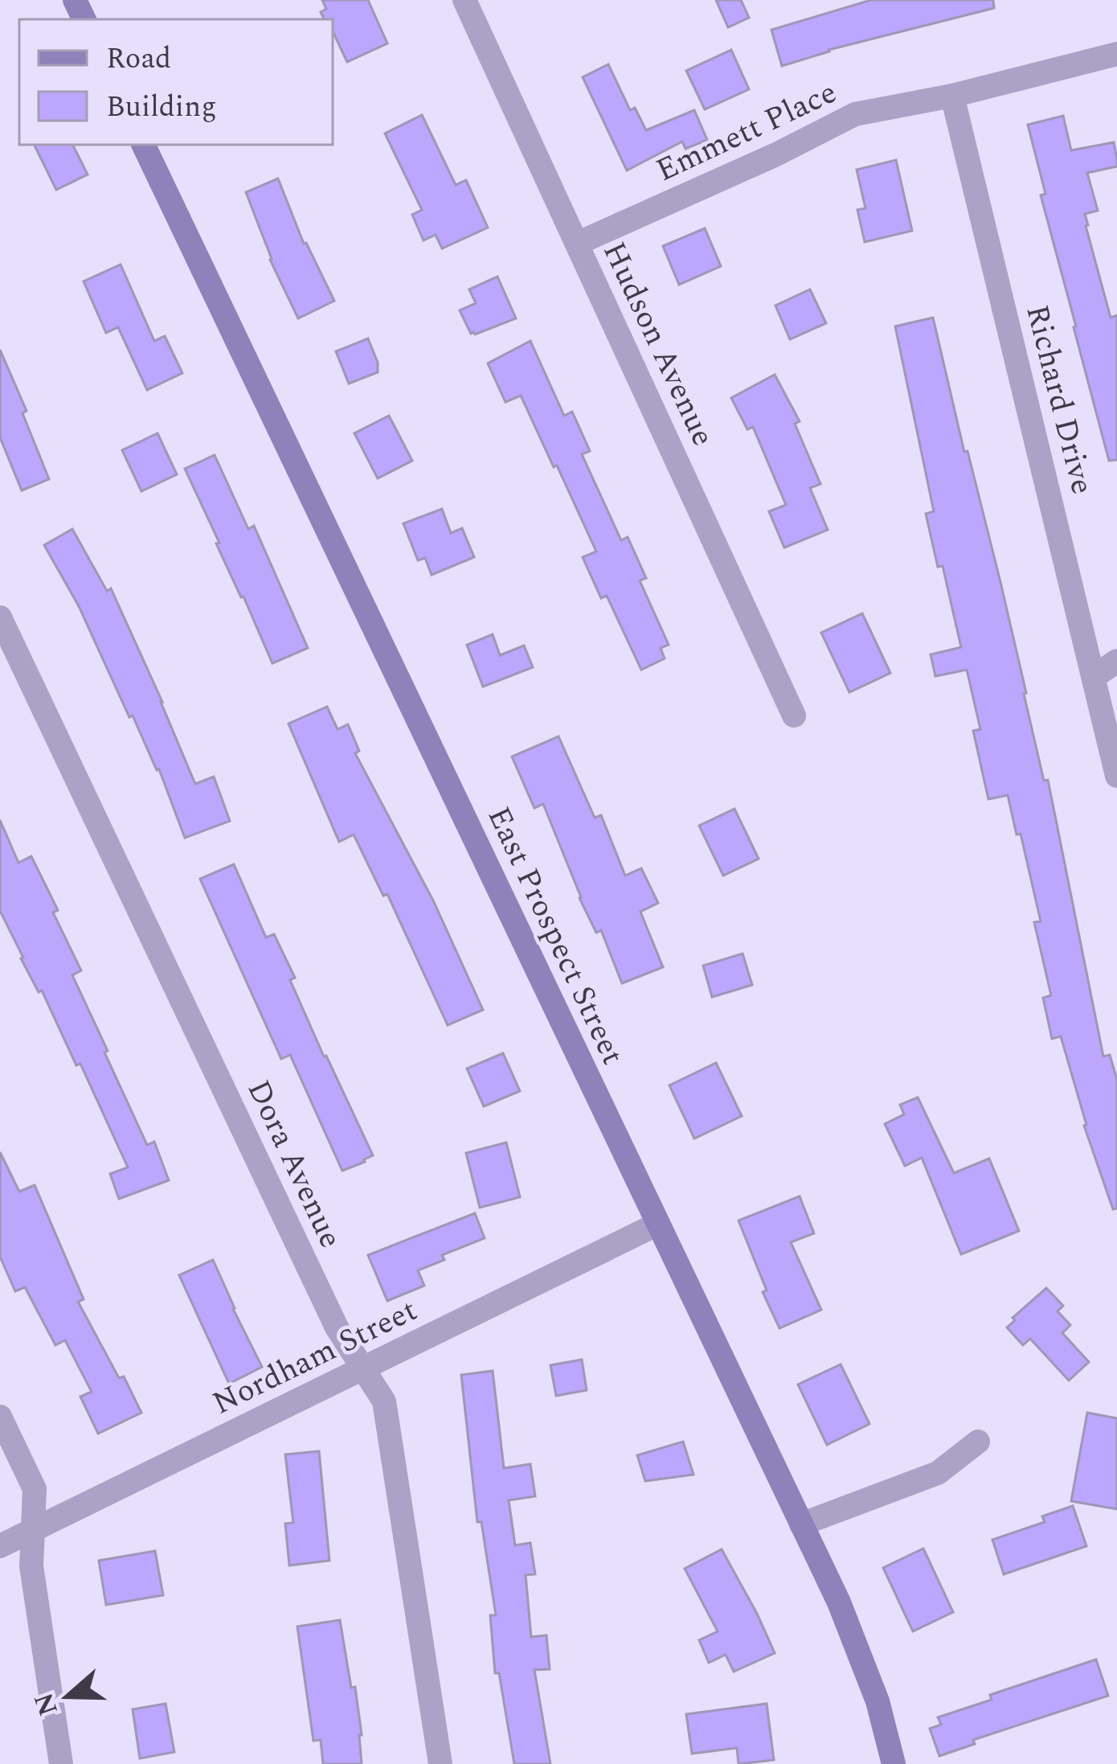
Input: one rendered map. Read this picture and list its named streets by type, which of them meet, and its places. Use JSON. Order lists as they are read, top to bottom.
{
  "streets": {
    "street": [
      "Emmett Place",
      "Hudson Avenue",
      "Richard Drive",
      "East Prospect Street",
      "Dora Avenue",
      "Nordham Street"
    ]
  },
  "crossings": [
    ["Emmett Place", "Hudson Avenue"],
    ["Emmett Place", "Richard Drive"],
    ["East Prospect Street", "Nordham Street"],
    ["Dora Avenue", "Nordham Street"]
  ],
  "legend": ["Road", "Building"],
  "north": "left"
}
